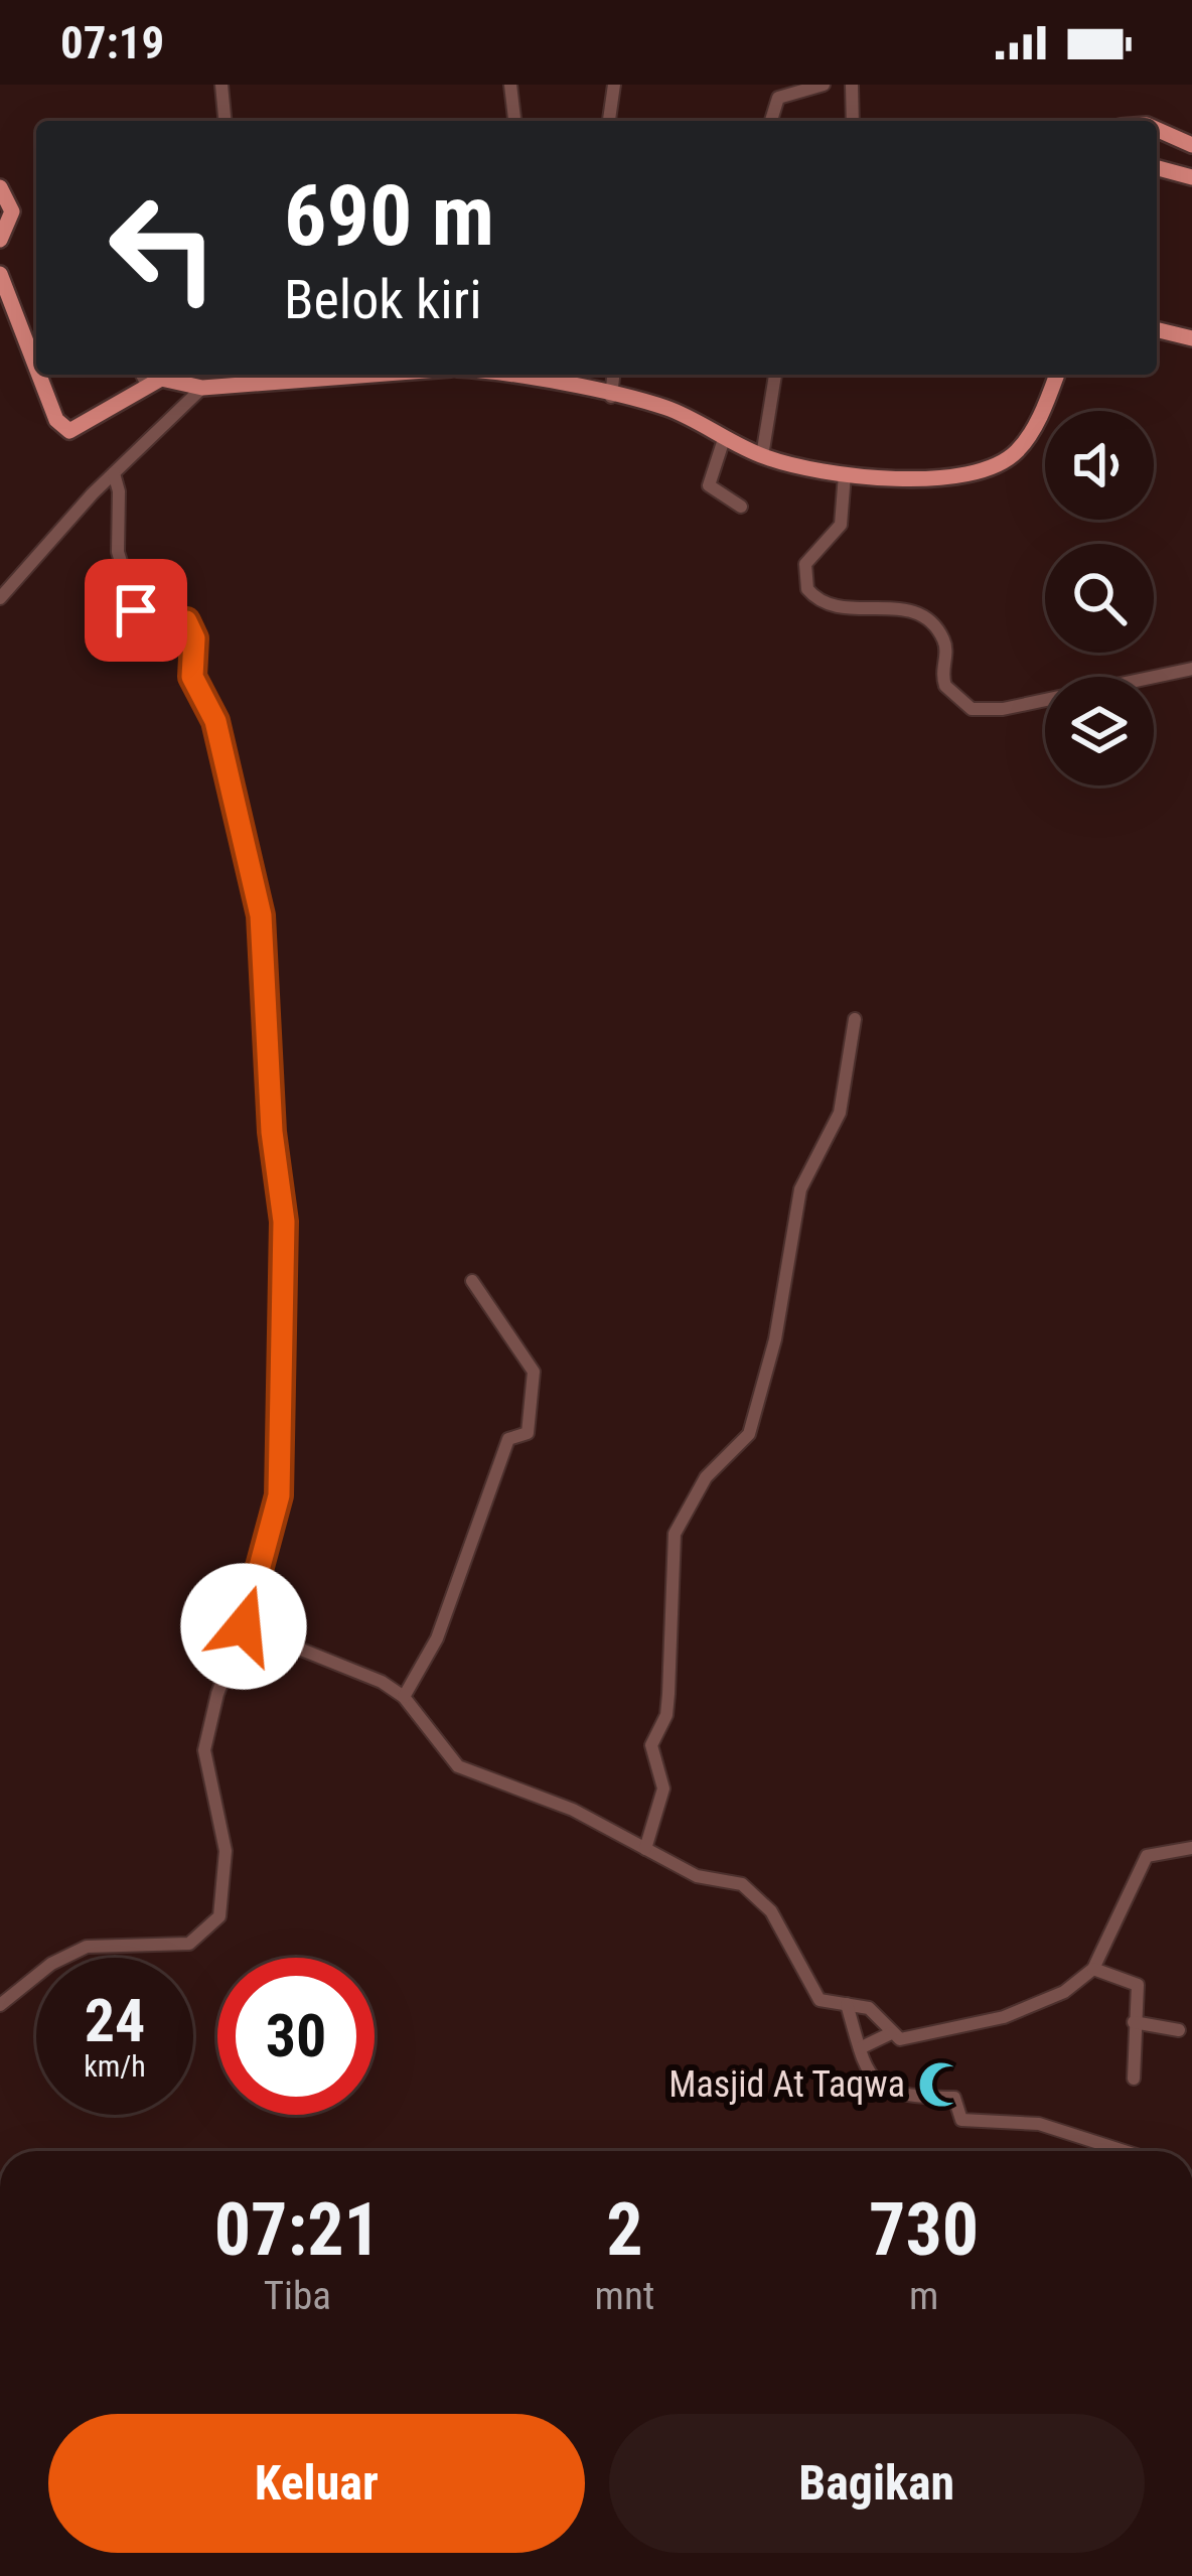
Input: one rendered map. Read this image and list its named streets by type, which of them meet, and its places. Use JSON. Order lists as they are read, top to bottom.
{
  "places": {
    "mosque": ["Masjid At Taqwa"]
  },
  "page": {
    "status": "07:19",
    "turn": ["690 m", "Belok kiri"],
    "speed": "24 km/h",
    "limit": "30",
    "eta": [
      "07:21",
      "Tiba",
      "2",
      "mnt",
      "730",
      "m"
    ],
    "buttons": ["Keluar", "Bagikan"]
  }
}
